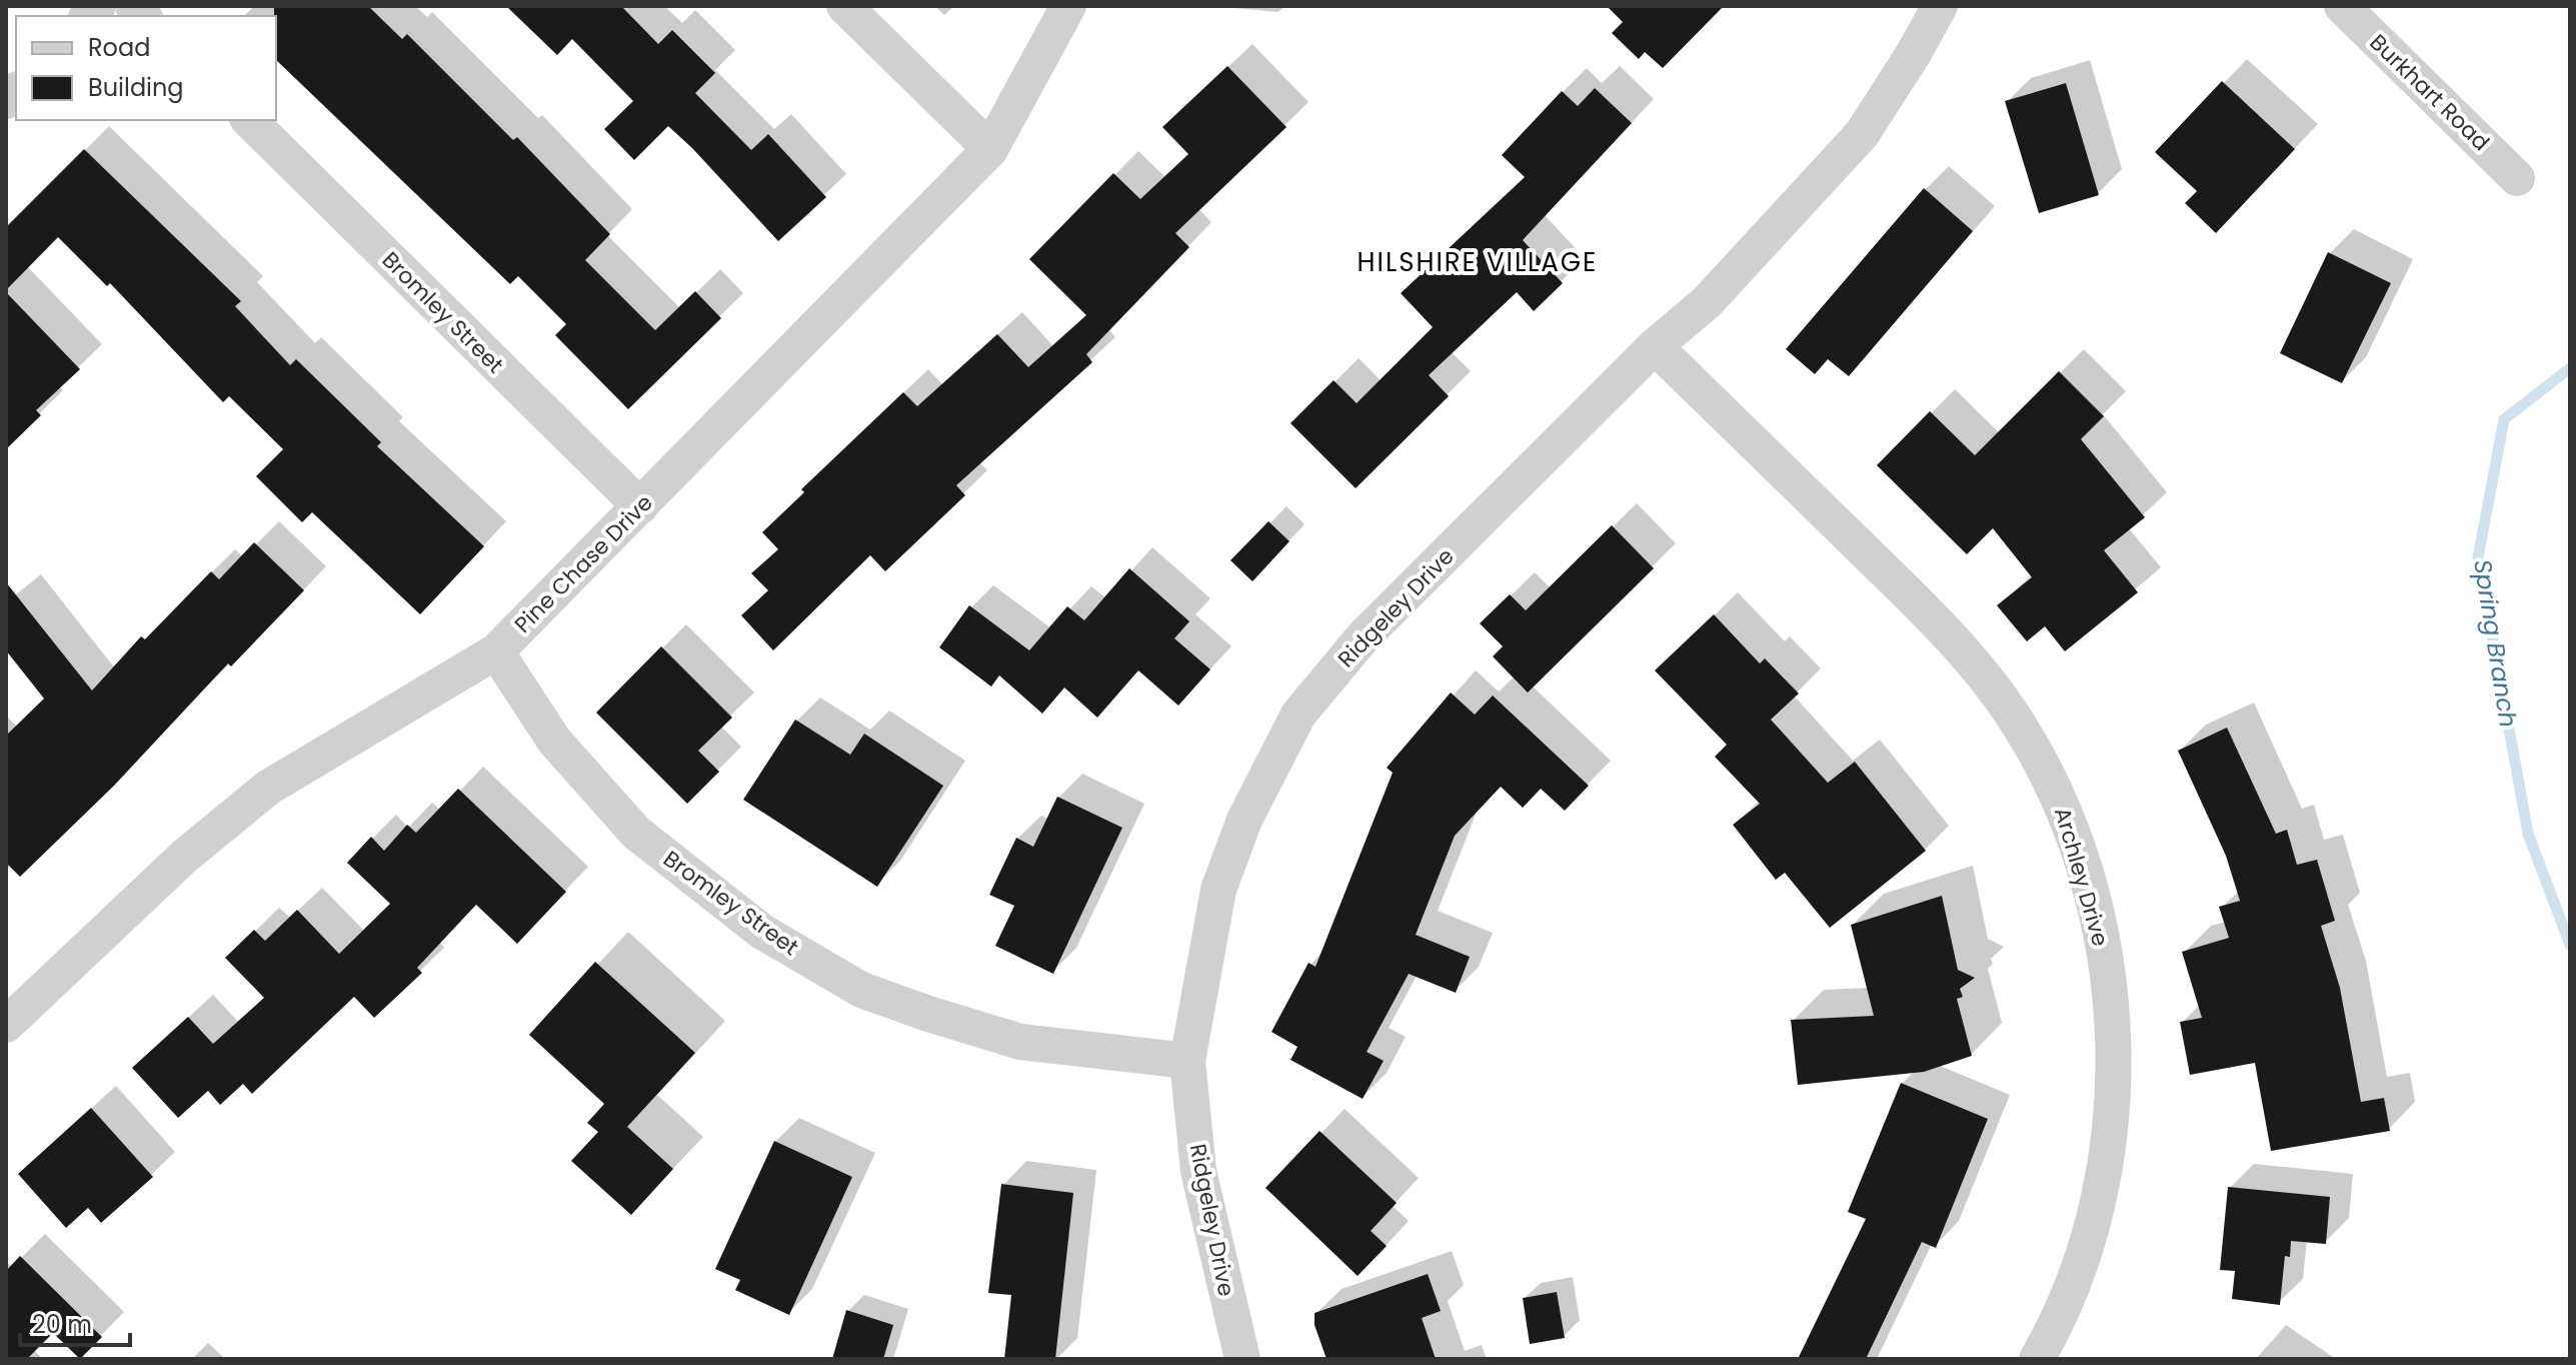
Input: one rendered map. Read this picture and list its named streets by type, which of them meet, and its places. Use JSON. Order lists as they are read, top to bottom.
{
  "streets": {
    "street": [
      "Burkhart Road",
      "Bromley Street",
      "Pine Chase Drive",
      "Ridgeley Drive",
      "Archley Drive"
    ]
  },
  "crossings": [
    ["Bromley Street", "Pine Chase Drive"],
    ["Bromley Street", "Ridgeley Drive"],
    ["Ridgeley Drive", "Archley Drive"]
  ],
  "districts": ["HILSHIRE VILLAGE"],
  "water": ["Spring Branch"],
  "legend": ["Road", "Building"],
  "scale_bar": "20 m"
}
